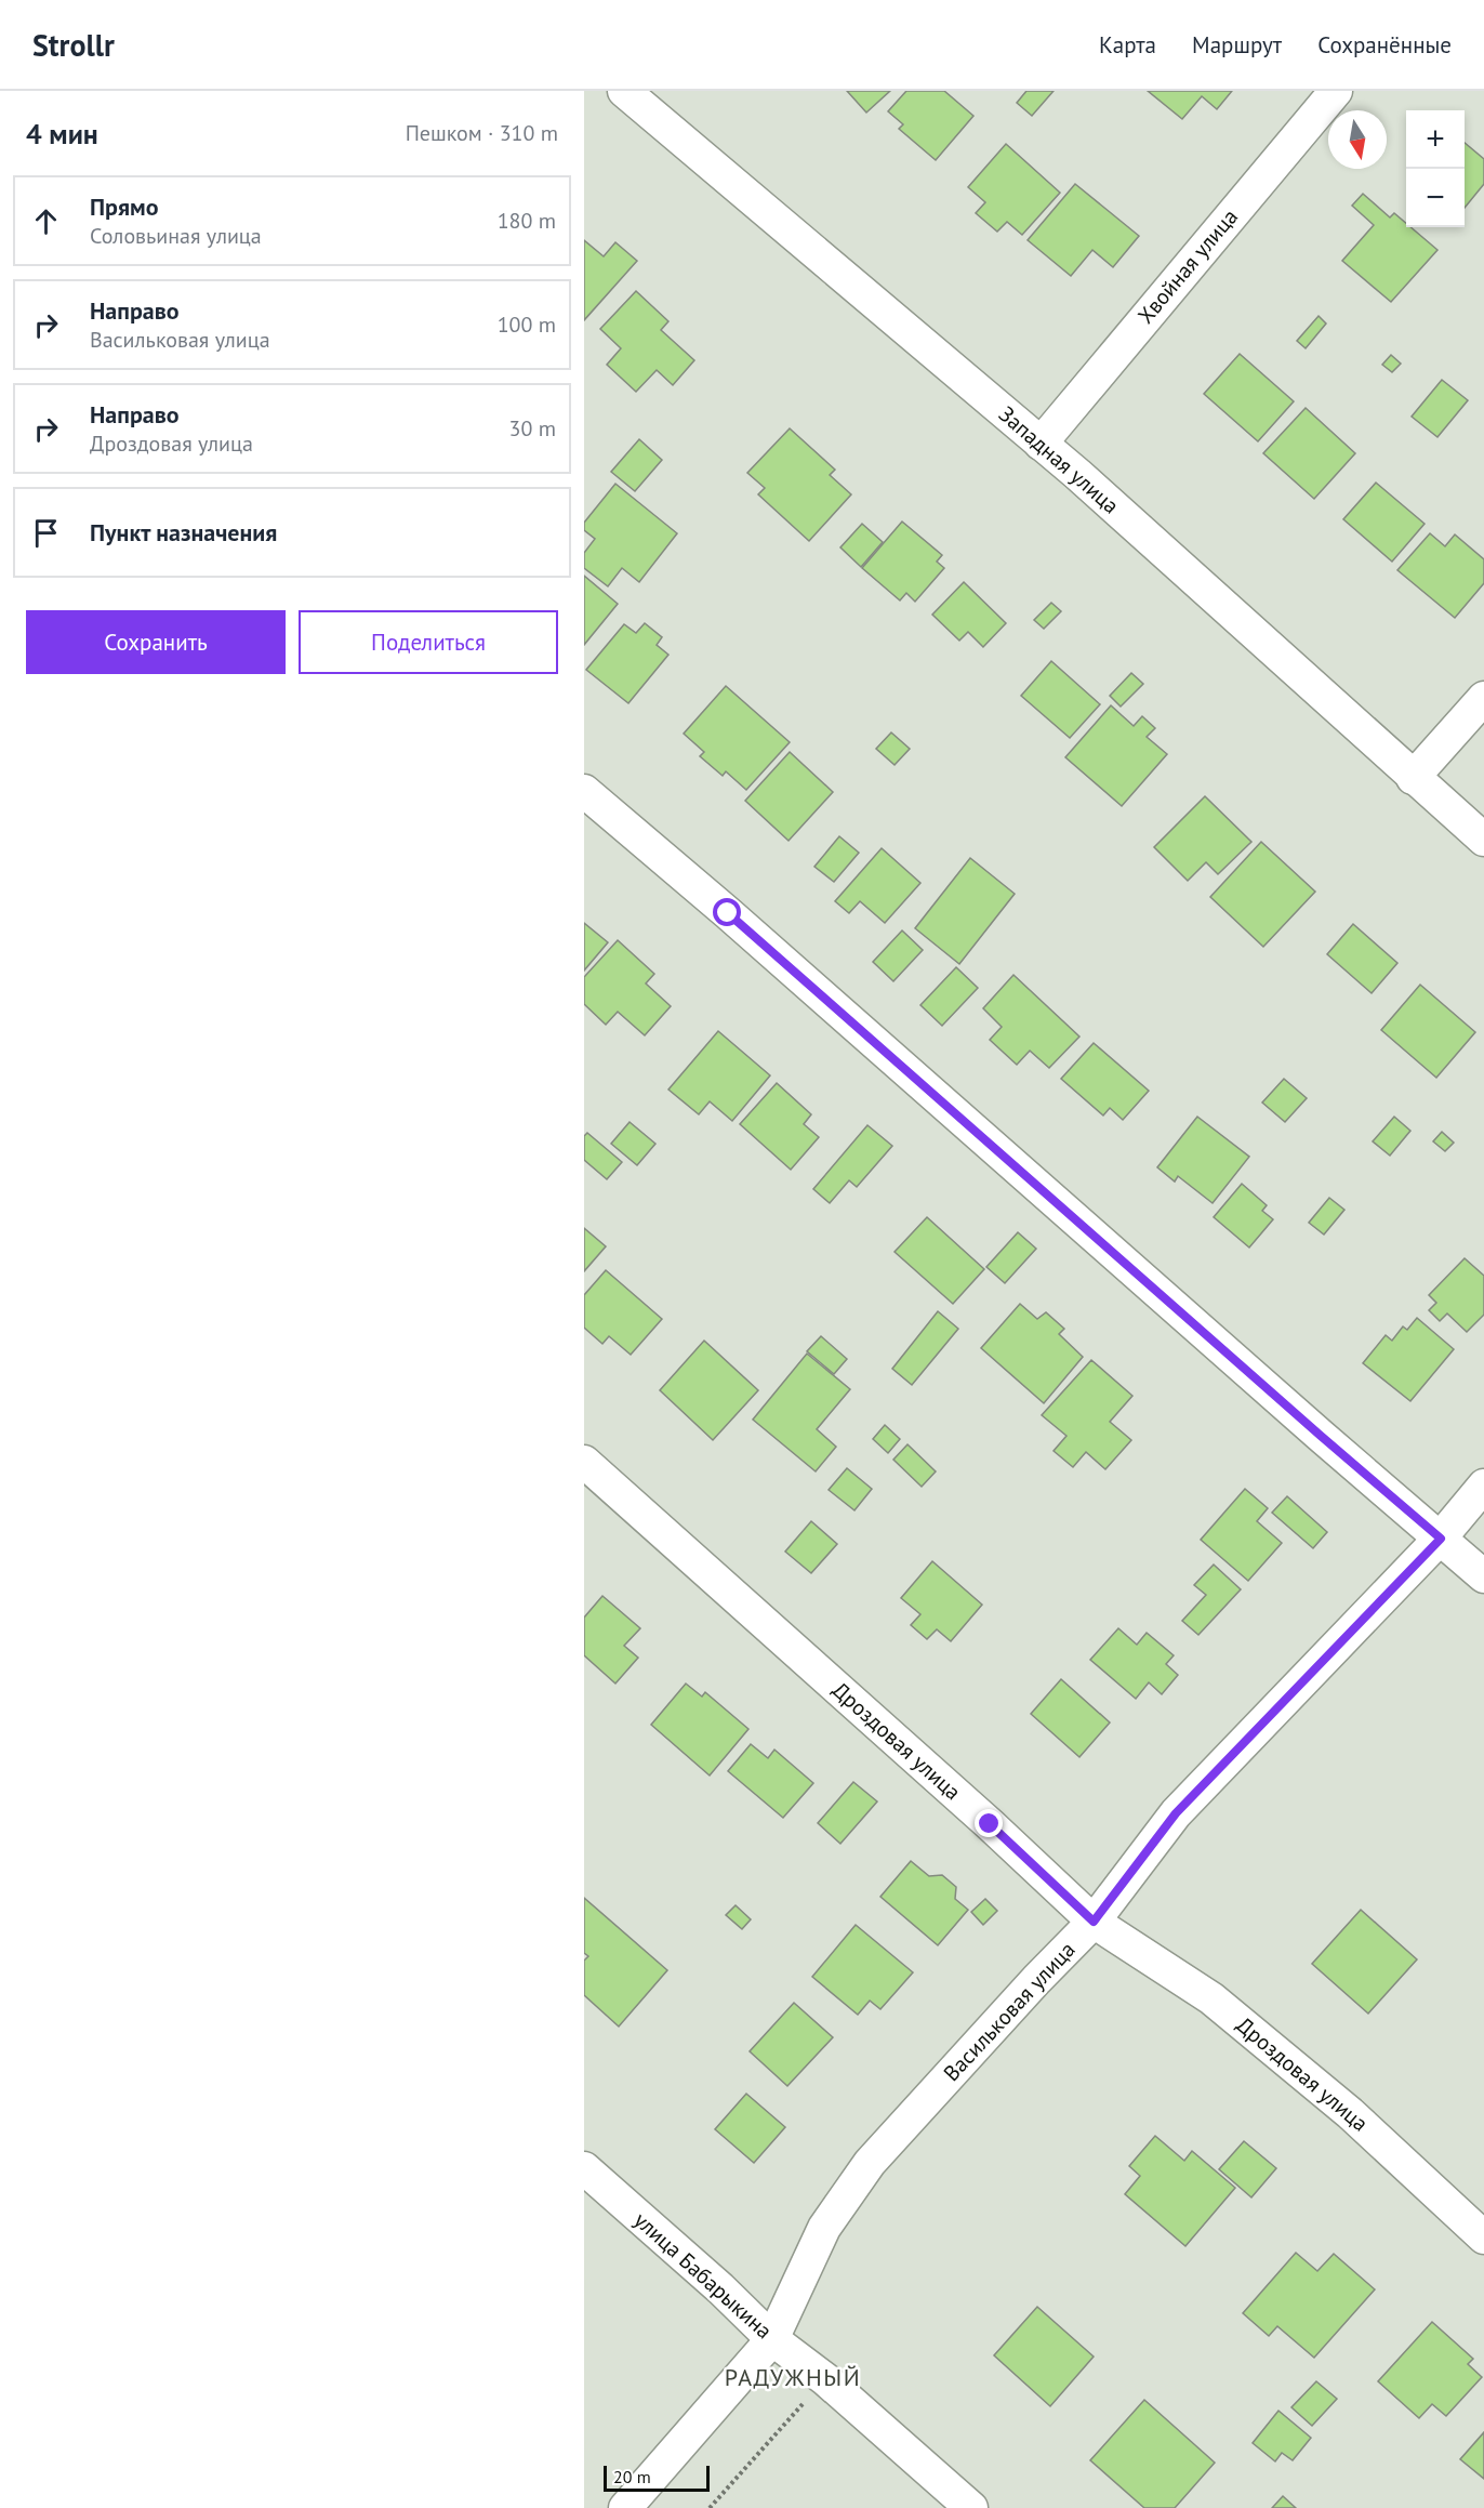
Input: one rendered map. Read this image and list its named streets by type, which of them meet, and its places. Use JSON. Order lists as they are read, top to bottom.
{
  "streets": {
    "street": [
      "Хвойная улица",
      "Западная улица",
      "Дроздовая улица",
      "Васильковая улица",
      "улица Бабарыкина"
    ]
  },
  "crossings": [
    ["Хвойная улица", "Западная улица"],
    ["Дроздовая улица", "Васильковая улица"],
    ["Васильковая улица", "улица Бабарыкина"]
  ],
  "districts": ["РАДУЖНЫЙ"],
  "scale_bar": "20 m",
  "north": "bottom",
  "page": {
    "header": "Strollr",
    "nav": ["Карта", "Маршрут", "Сохранённые"],
    "heading": ["4 мин", "Пешком · 310 m"],
    "map_buttons": ["+", "−"],
    "list": [
      ["Прямо", "Соловьиная улица", "180 m"],
      ["Направо", "Васильковая улица", "100 m"],
      ["Направо", "Дроздовая улица", "30 m"],
      "Пункт назначения"
    ],
    "buttons": ["Сохранить", "Поделиться"],
    "scale": "20 m"
  }
}
